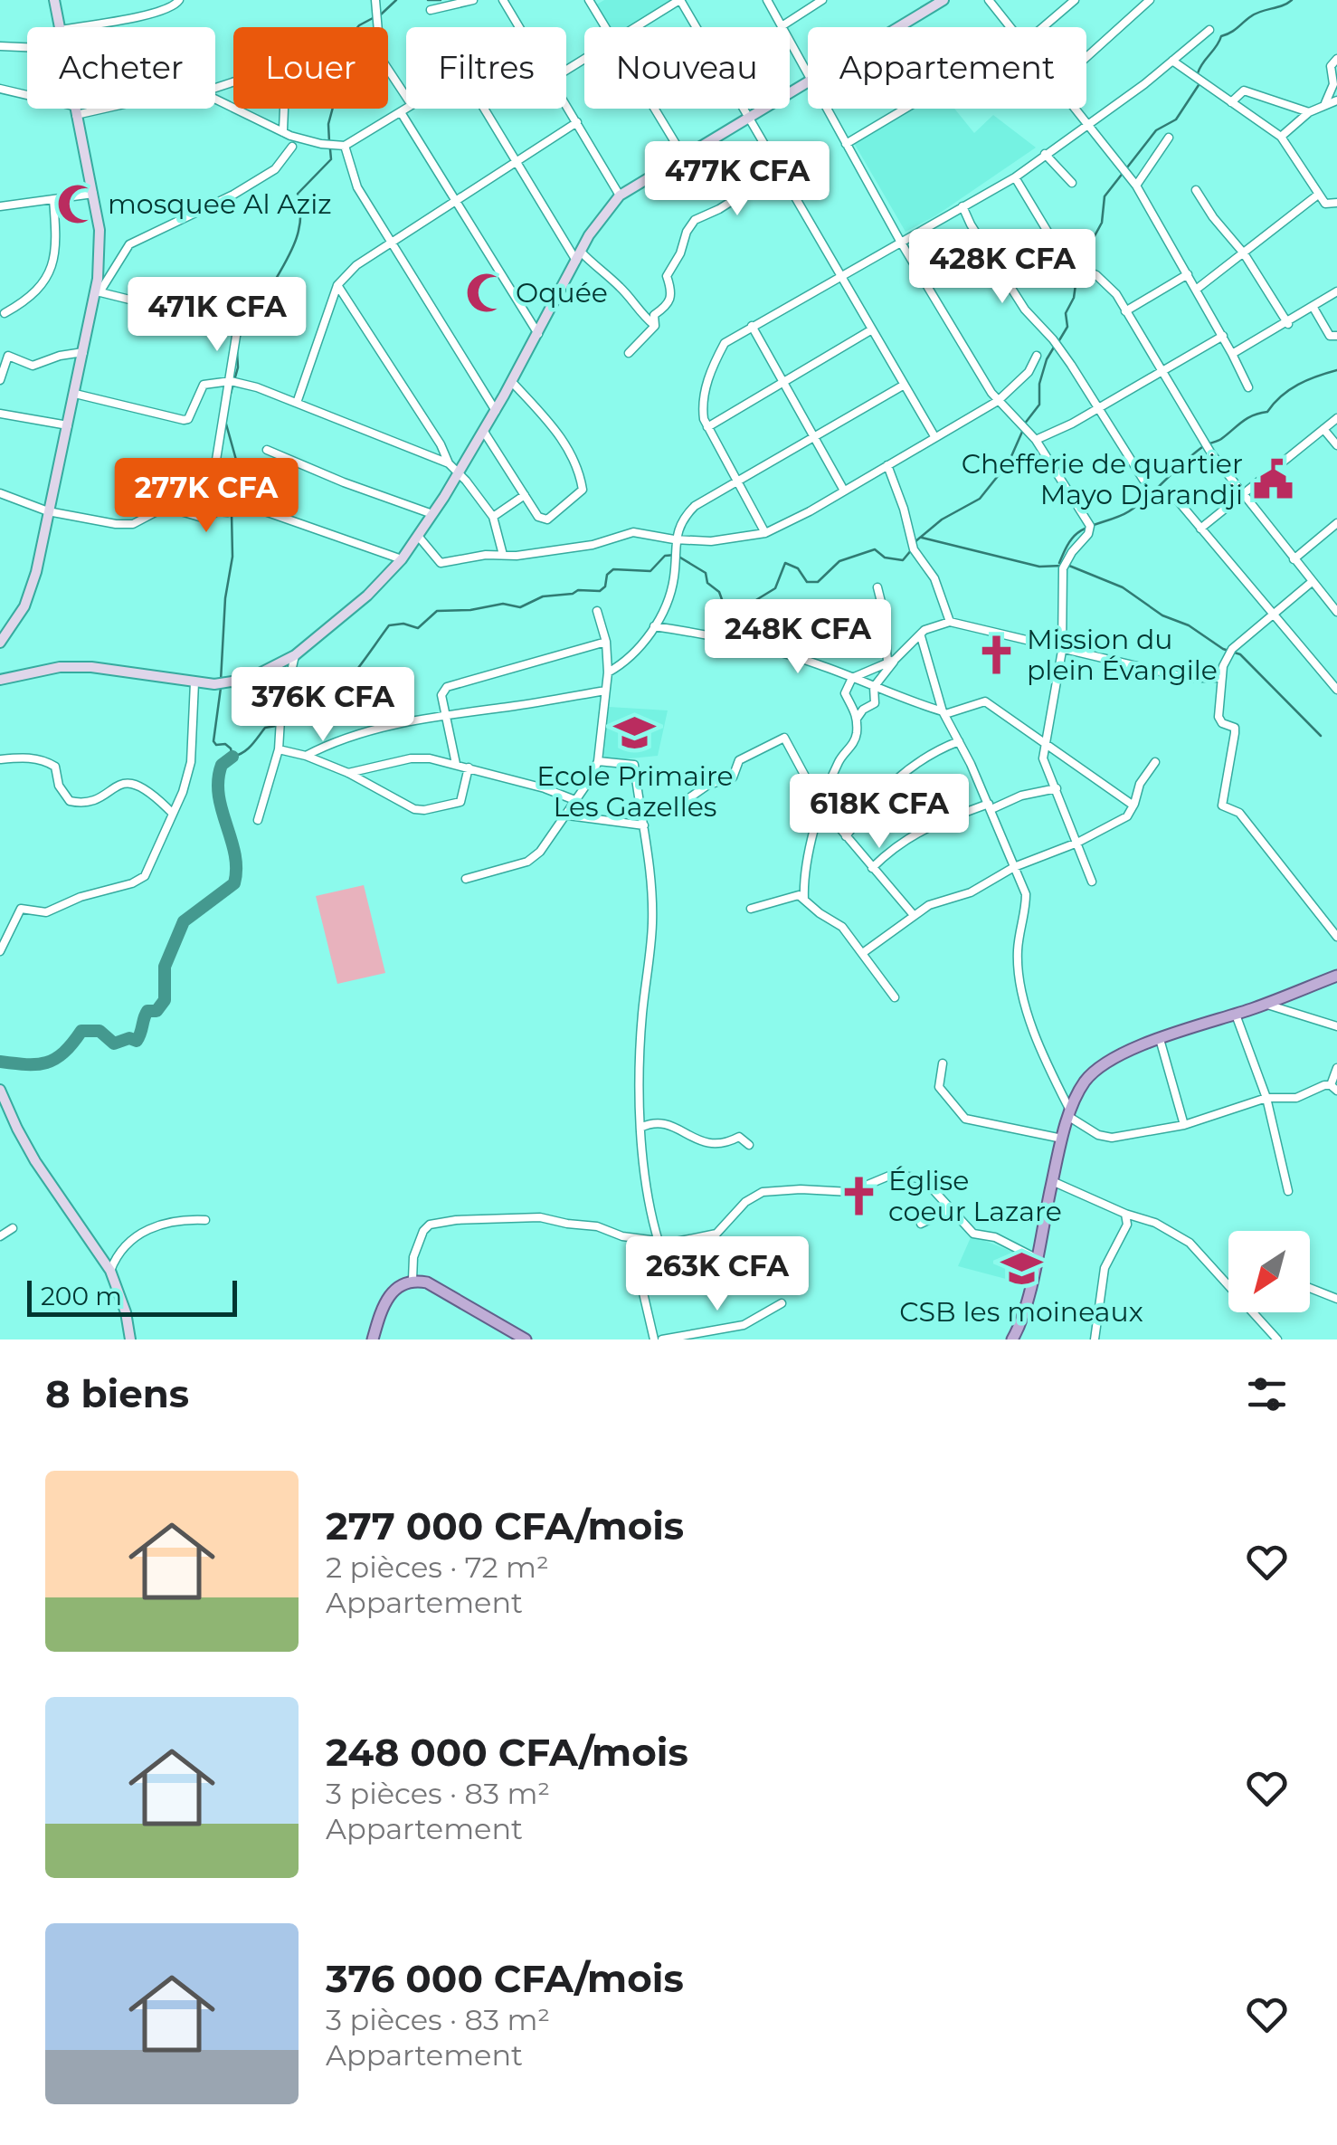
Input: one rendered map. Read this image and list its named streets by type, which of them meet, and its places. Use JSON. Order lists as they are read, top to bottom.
{
  "places": {
    "mosque": ["mosquee Al Aziz", "Oquée"],
    "public building": ["Chefferie de quartier Mayo Djarandji"],
    "church": ["Mission du plein Évangile", "Église coeur Lazare"],
    "school or university": ["Ecole Primaire Les Gazelles", "CSB les moineaux"]
  },
  "scale_bar": "200 m",
  "north": "bottom left",
  "page": {
    "chip": [
      "Acheter",
      "Louer",
      "Filtres",
      "Nouveau",
      "Appartement"
    ],
    "price": [
      "477K CFA",
      "428K CFA",
      "471K CFA",
      "277K CFA",
      "248K CFA",
      "376K CFA",
      "618K CFA",
      "263K CFA"
    ],
    "scale": "200 m",
    "heading": "8 biens",
    "list": [
      {
        "name": "277 000 CFA/mois",
        "note": "2 pièces · 72 m² · Appartement"
      },
      {
        "name": "248 000 CFA/mois",
        "note": "3 pièces · 83 m² · Appartement"
      },
      {
        "name": "376 000 CFA/mois",
        "note": "3 pièces · 83 m² · Appartement"
      }
    ]
  }
}
